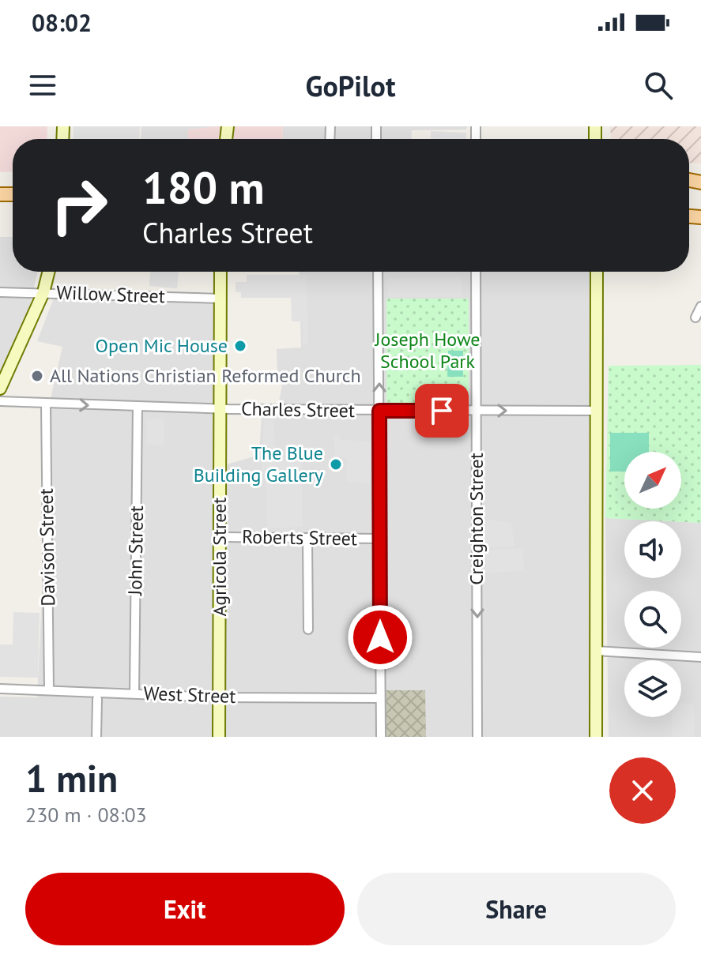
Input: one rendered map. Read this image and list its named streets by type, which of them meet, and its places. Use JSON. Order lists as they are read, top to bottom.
{
  "streets": {
    "main road": ["Agricola Street"],
    "street": [
      "Willow Street",
      "Charles Street",
      "Creighton Street",
      "Roberts Street",
      "Davison Street",
      "John Street",
      "West Street"
    ]
  },
  "crossings": [
    ["Willow Street", "Agricola Street"],
    ["Charles Street", "Creighton Street"],
    ["Charles Street", "Davison Street"],
    ["Charles Street", "John Street"],
    ["Charles Street", "Agricola Street"],
    ["Roberts Street", "Agricola Street"],
    ["Davison Street", "West Street"],
    ["John Street", "West Street"],
    ["Agricola Street", "West Street"]
  ],
  "one_way": ["Charles Street", "Creighton Street"],
  "parks": ["Joseph Howe School Park"],
  "places": ["Open Mic House", "All Nations Christian Reformed Church", "The Blue Building Gallery"],
  "north": "top right",
  "page": {
    "status": "08:02",
    "header": "GoPilot",
    "turn": ["180 m", "Charles Street"],
    "heading": ["1 min", "230 m · 08:03"],
    "buttons": ["Exit", "Share"]
  }
}
